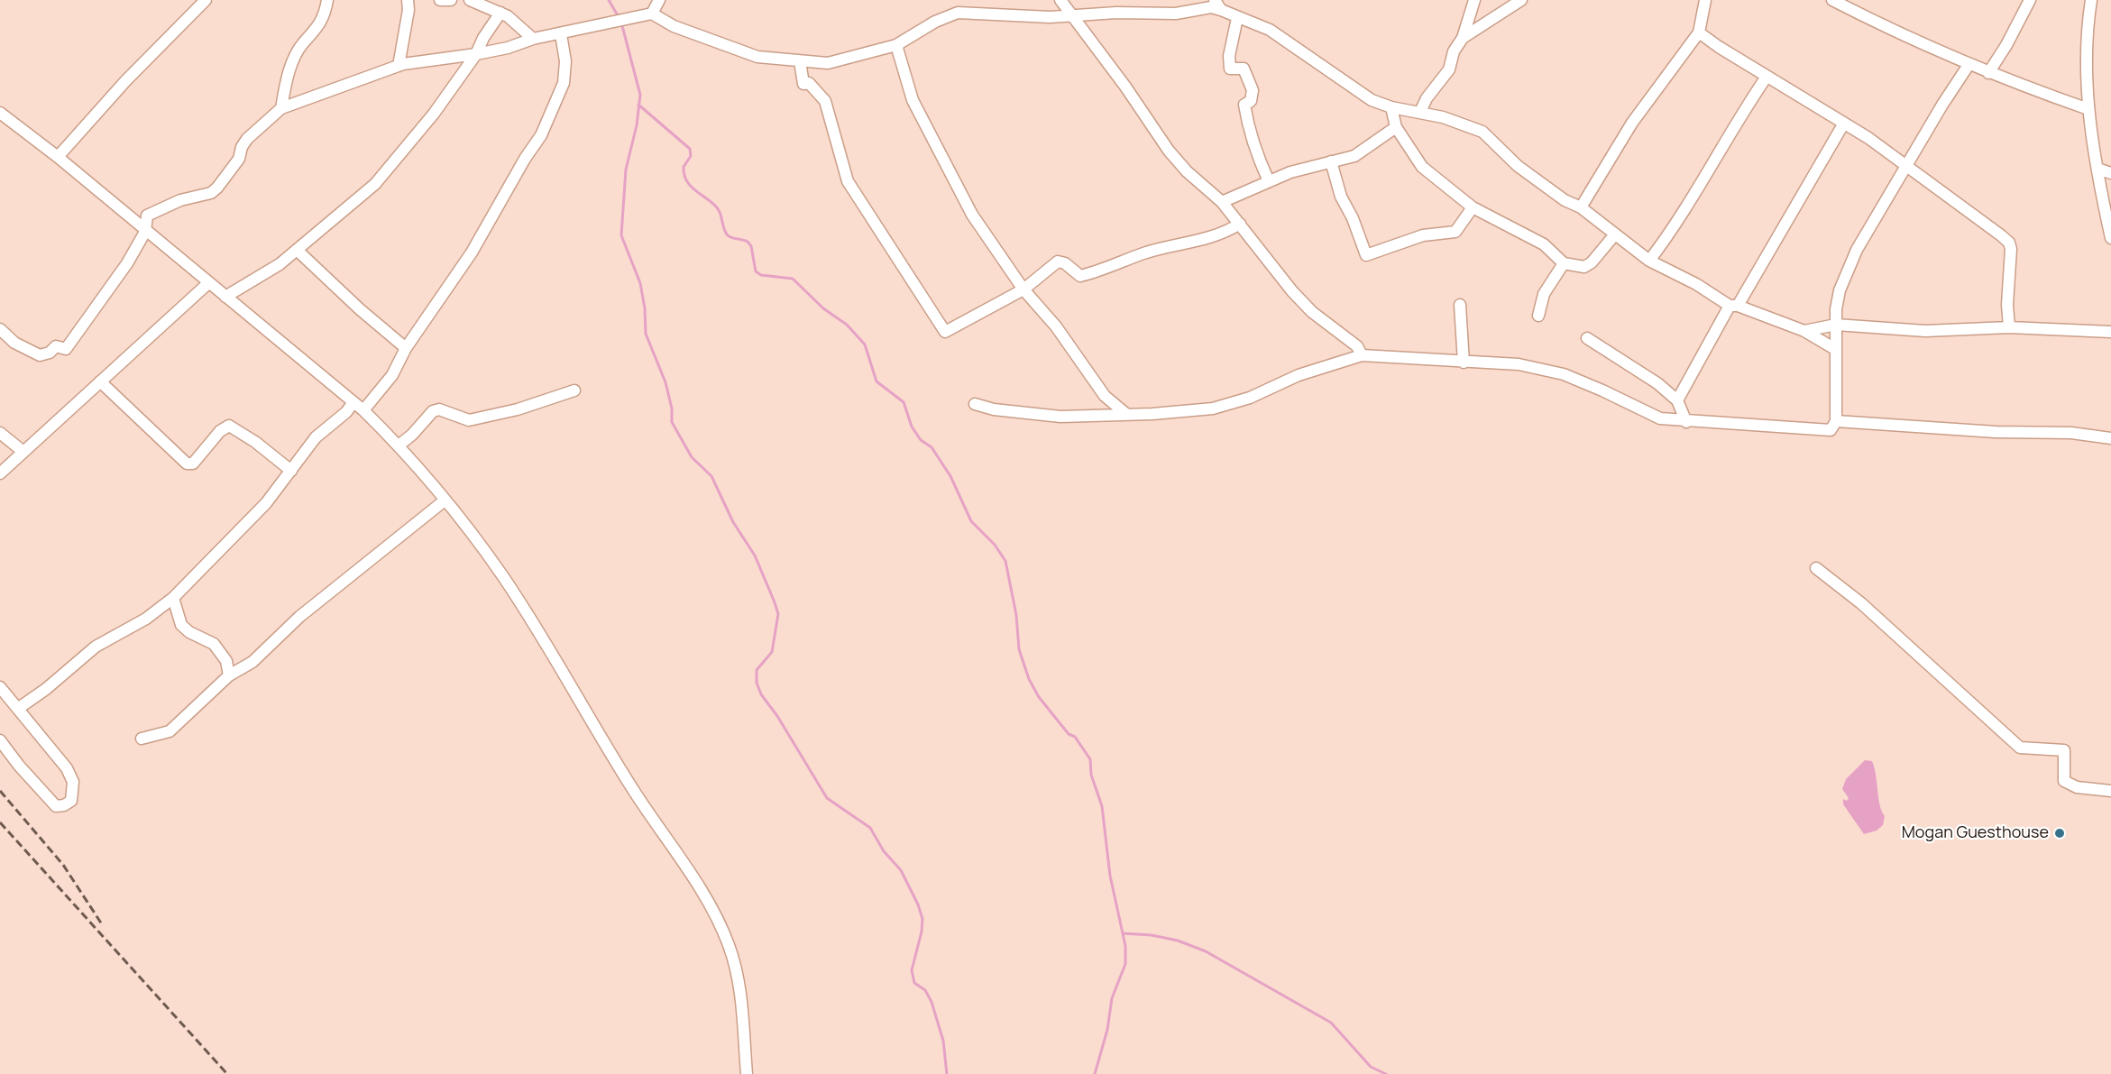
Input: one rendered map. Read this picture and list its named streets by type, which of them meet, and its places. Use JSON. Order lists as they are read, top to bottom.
{
  "places": ["Mogan Guesthouse"]
}
